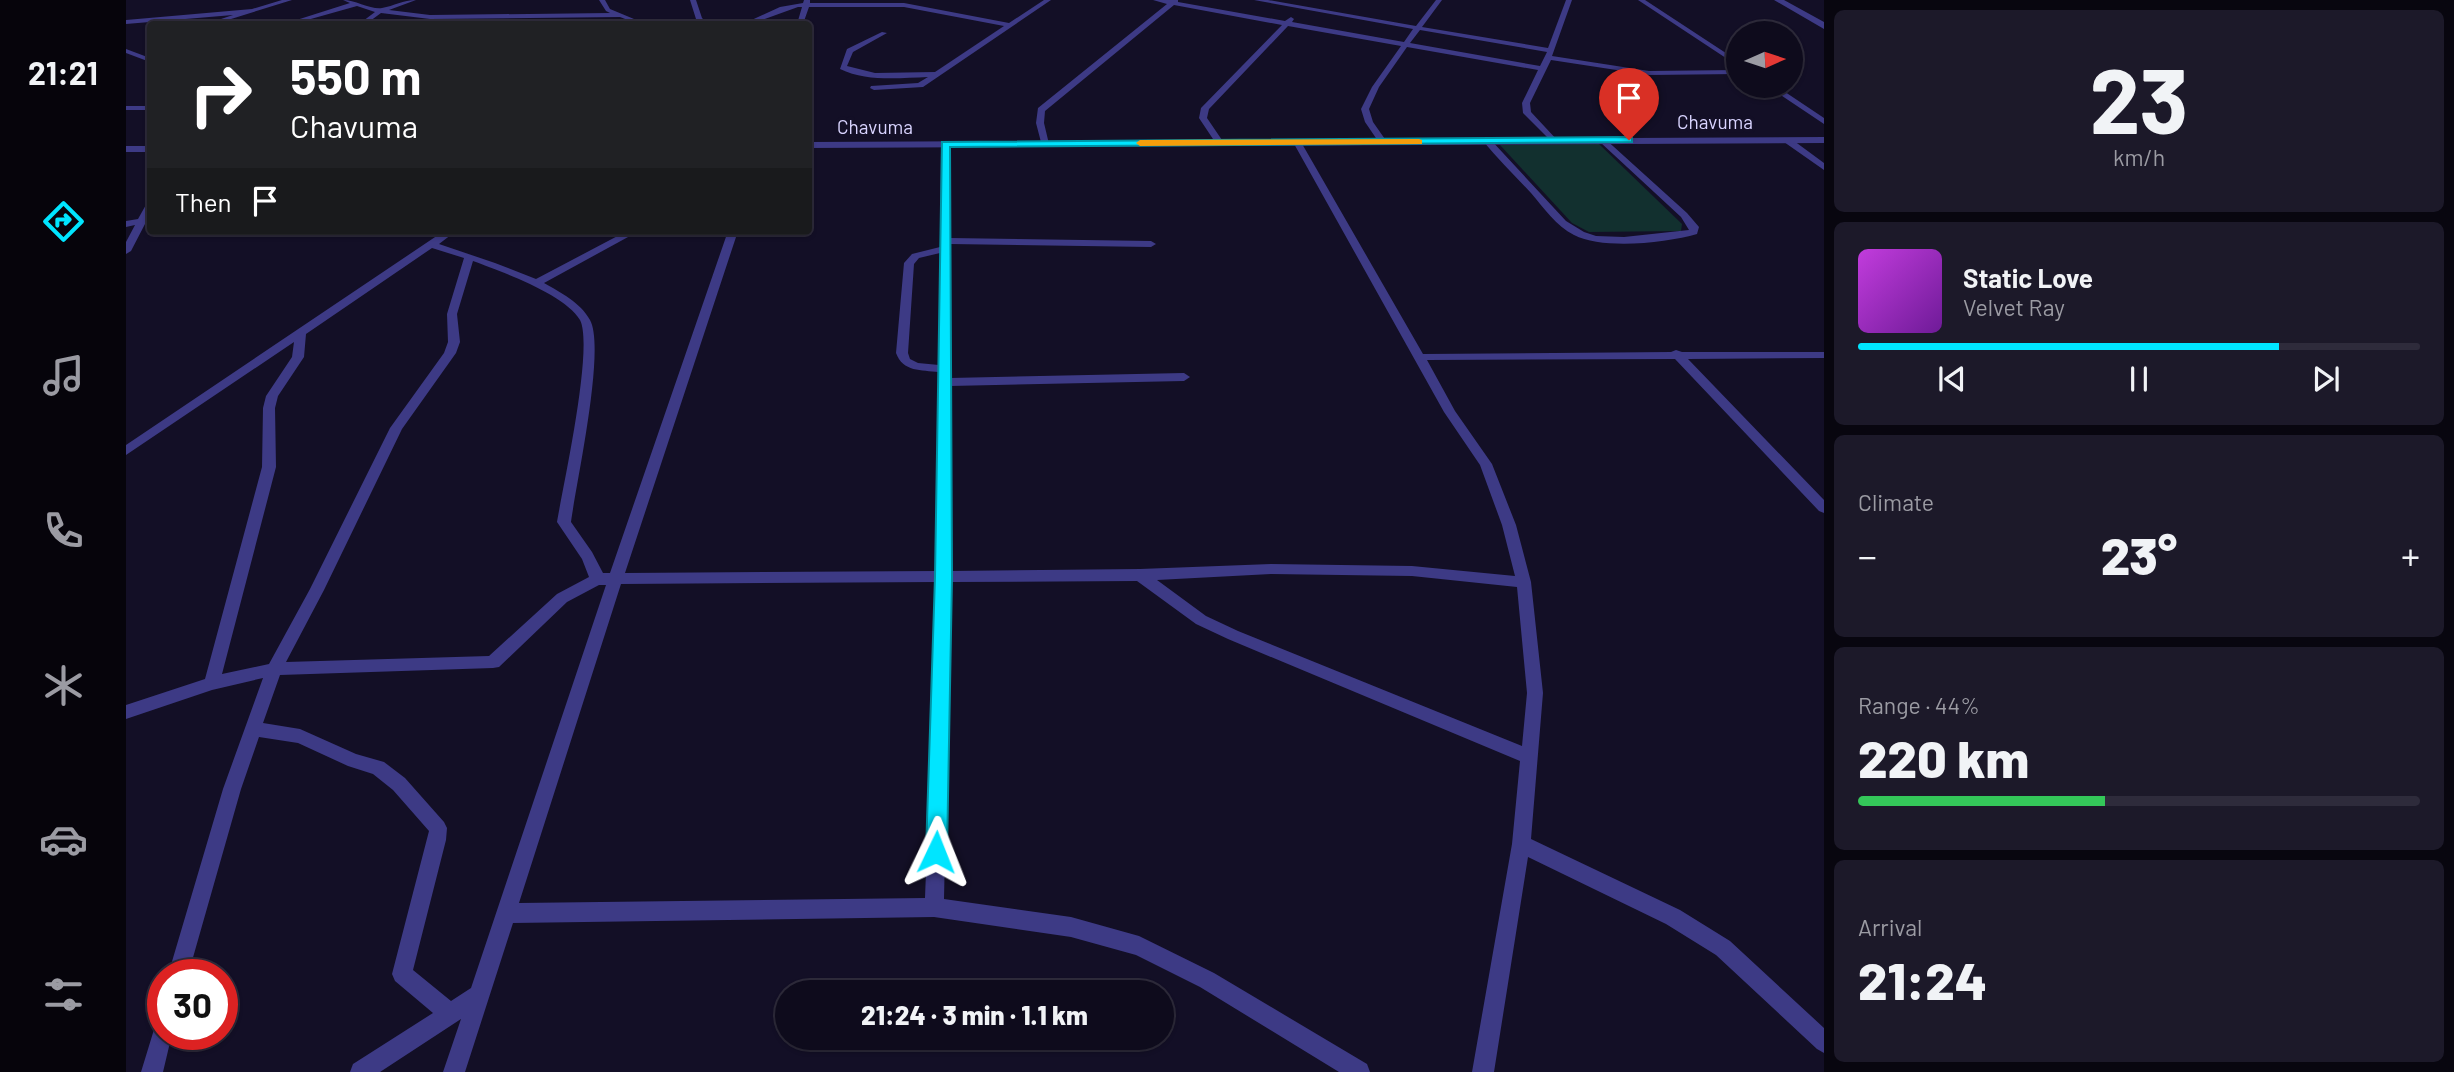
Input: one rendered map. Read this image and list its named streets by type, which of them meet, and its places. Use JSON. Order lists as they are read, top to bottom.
{
  "streets": {
    "street": ["Chavuma"]
  },
  "north": "right",
  "page": {
    "tabs": "21:21",
    "tile": [
      ["23", "km/h"],
      "Climate",
      ["Range · 44%", "220 km"],
      ["Arrival", "21:24"]
    ],
    "turn": ["550 m", "Chavuma"],
    "then": "Then",
    "song": ["Static Love", "Velvet Ray"],
    "heat": ["−", "23°", "+"],
    "limit": "30",
    "trip": "21:24 · 3 min · 1.1 km"
  }
}
